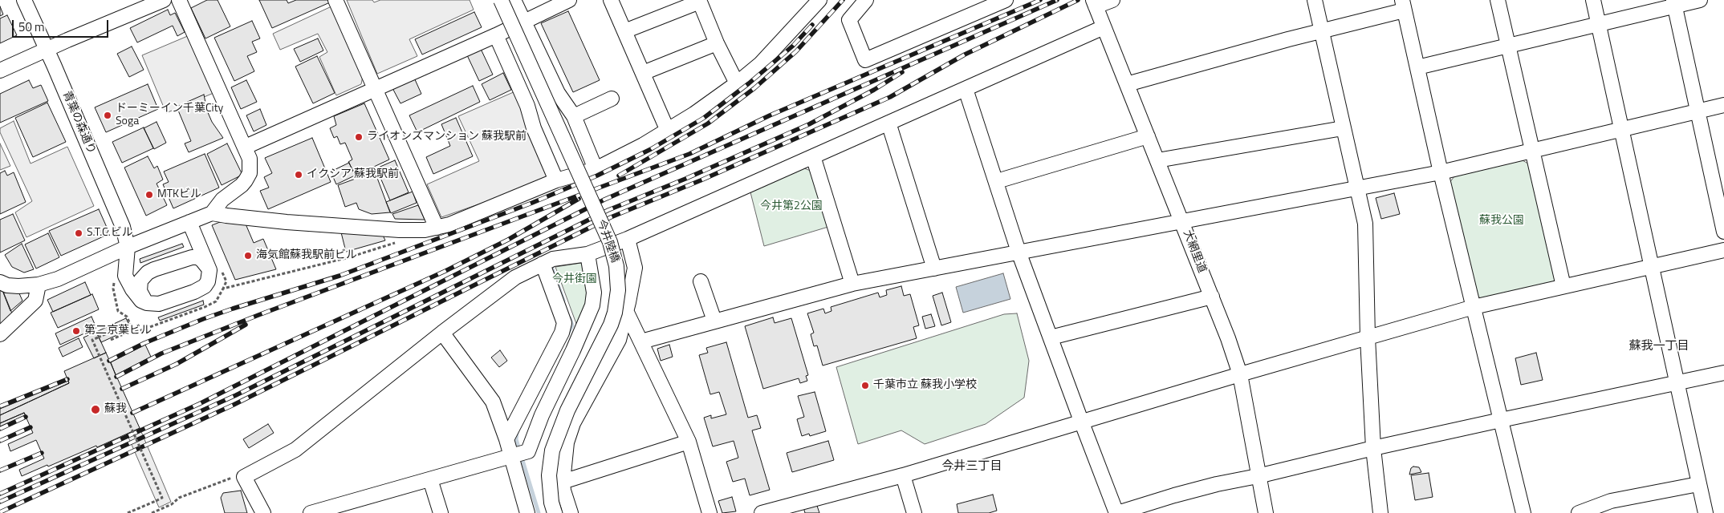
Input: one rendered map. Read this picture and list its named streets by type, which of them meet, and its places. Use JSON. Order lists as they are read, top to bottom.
{
  "streets": {
    "street": ["青葉の森通り", "今井陸橋", "大網里道"]
  },
  "districts": ["蘇我一丁目", "今井三丁目"],
  "parks": ["今井第2公園", "蘇我公園", "今井街園"],
  "places": [
    "ドーミーイン千葉City Soga",
    "ライオンズマンション 蘇我駅前",
    "イクシア 蘇我駅前",
    "MTKビル",
    "S.T.C.ビル",
    "海気館蘇我駅前ビル",
    "第二京葉ビル",
    "千葉市立 蘇我小学校",
    "蘇我"
  ],
  "scale_bar": "50 m"
}
